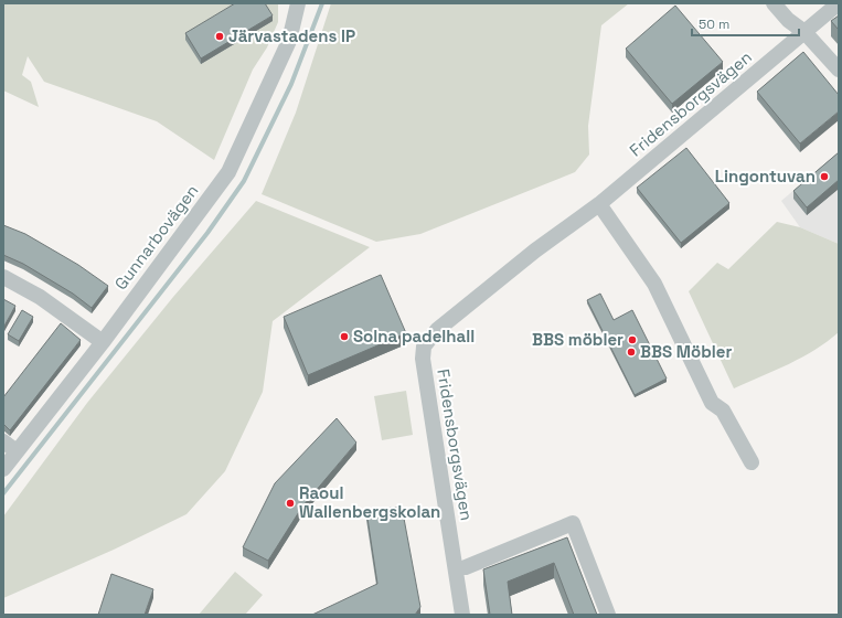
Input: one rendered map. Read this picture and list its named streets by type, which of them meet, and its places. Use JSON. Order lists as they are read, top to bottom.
{
  "streets": {
    "street": ["Fridensborgsvägen", "Gunnarbovägen"]
  },
  "places": [
    "Järvastadens IP",
    "Lingontuvan",
    "Solna padelhall",
    "BBS möbler",
    "BBS Möbler",
    "Raoul Wallenbergskolan"
  ],
  "scale_bar": "50 m"
}
